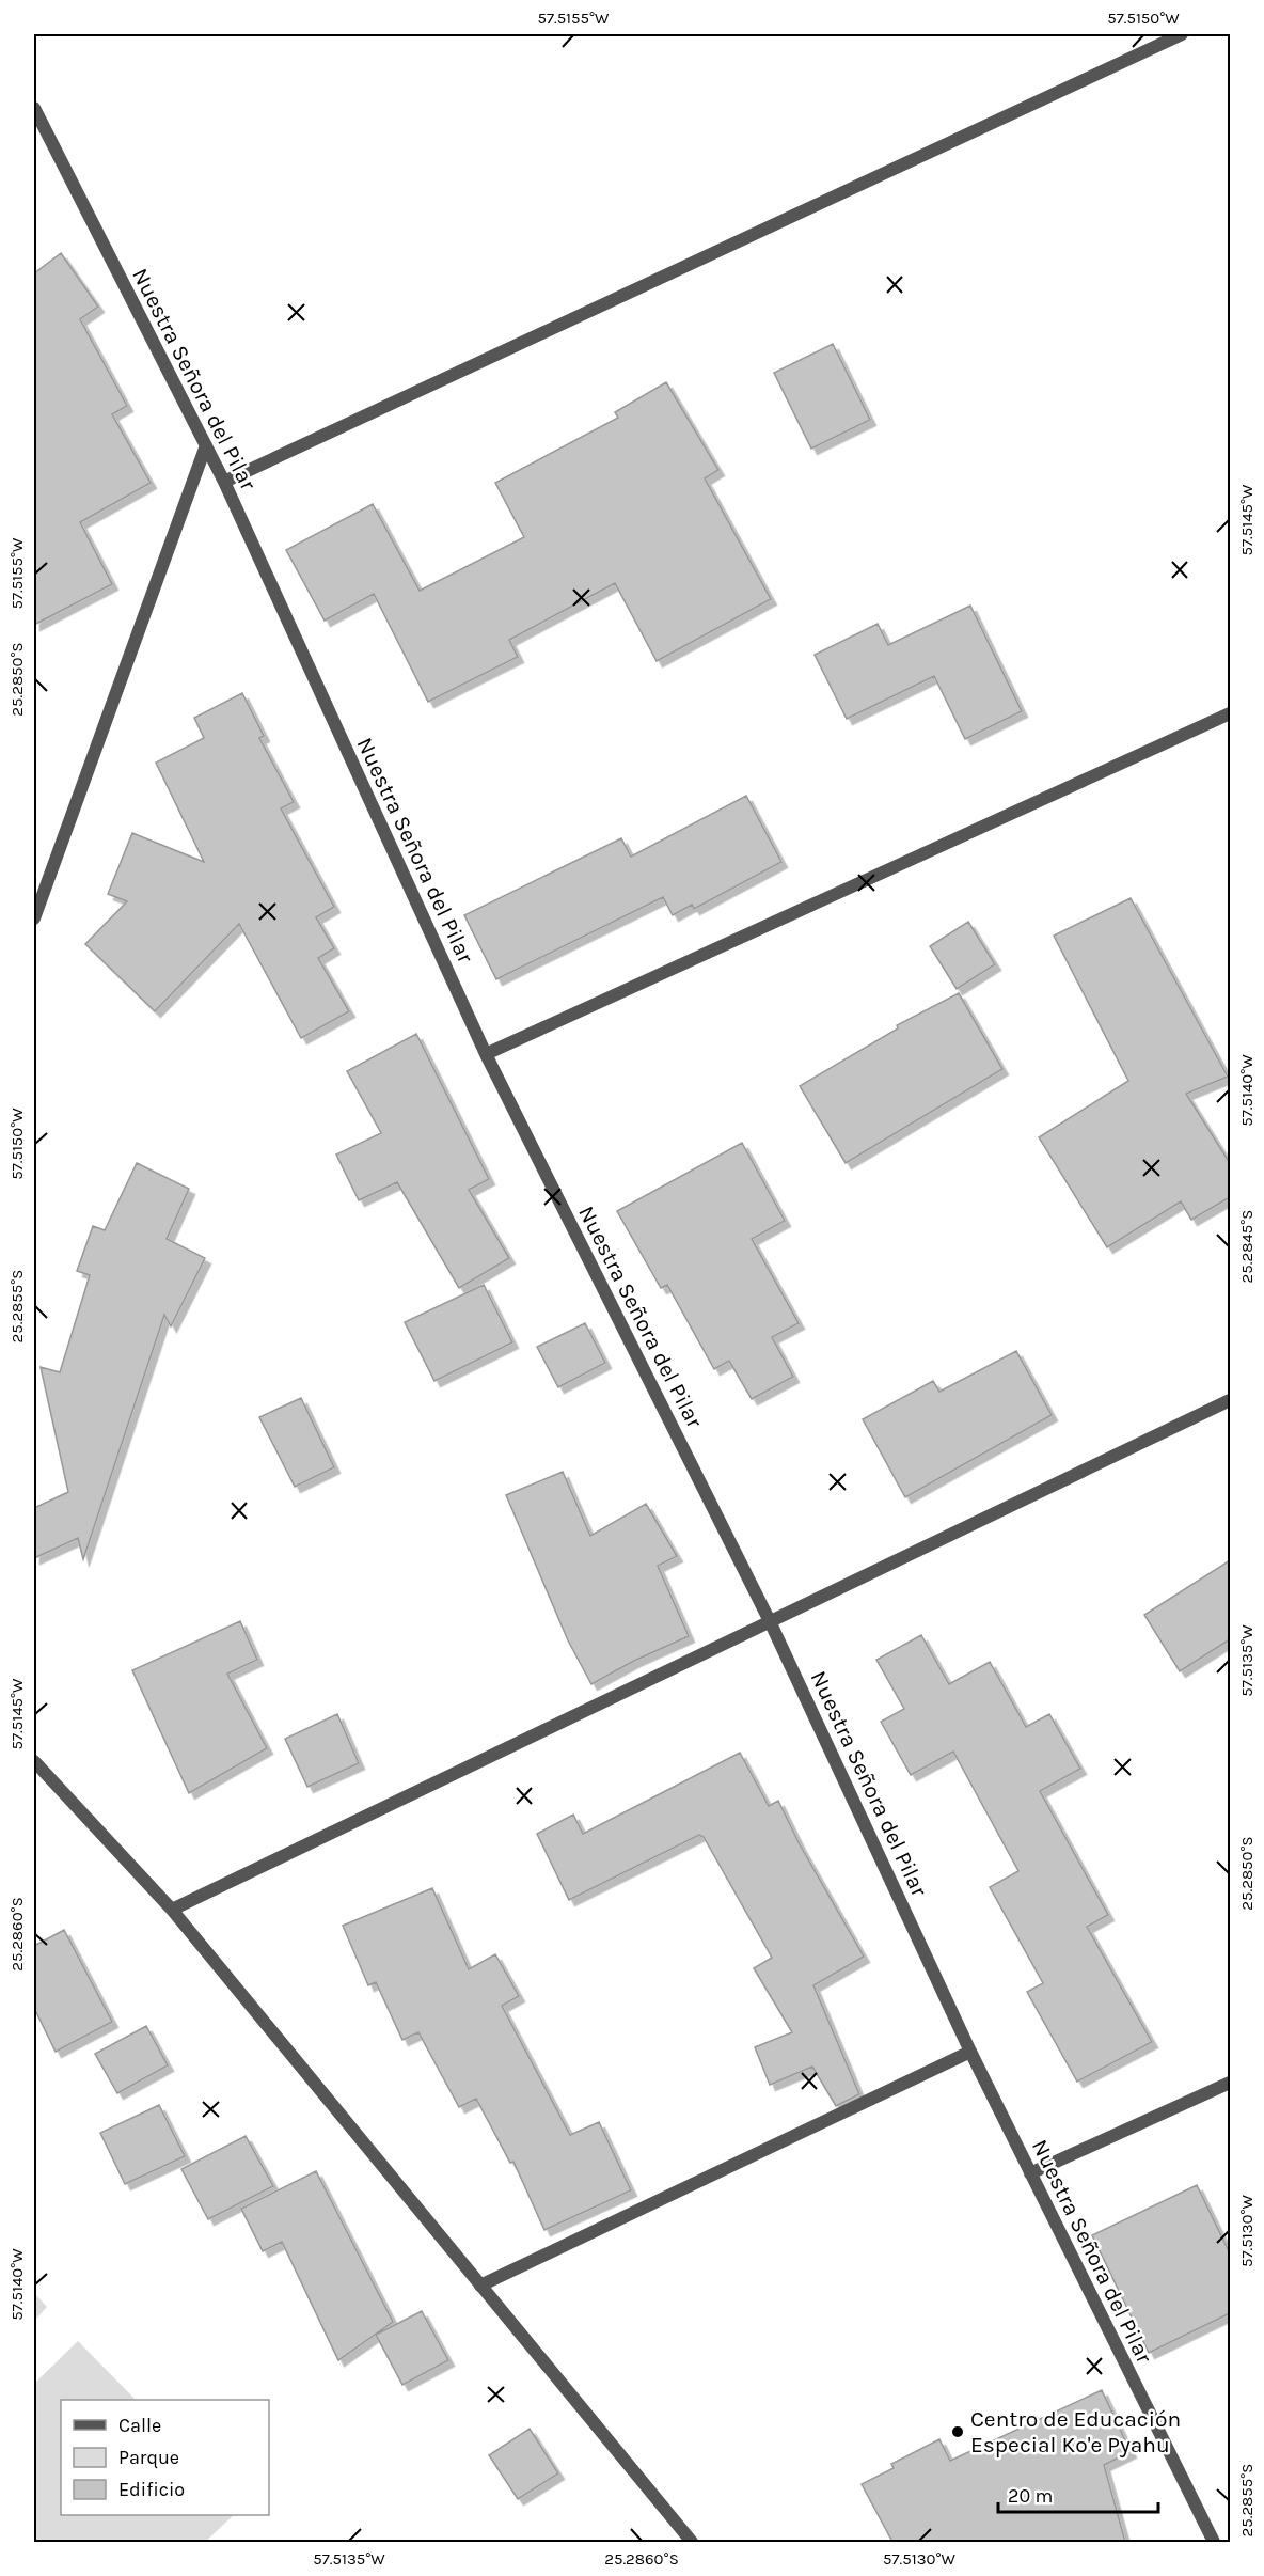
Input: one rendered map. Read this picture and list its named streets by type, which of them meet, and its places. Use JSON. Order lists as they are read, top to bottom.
{
  "streets": {
    "street": ["Nuestra Señora del Pilar"]
  },
  "places": ["Centro de Educación Especial Ko'e Pyahu"],
  "legend": ["Calle", "Parque", "Edificio"],
  "scale_bar": "20 m",
  "coordinates": [
    "57.5155°W",
    "57.5150°W",
    "57.5145°W",
    "25.2850°S",
    "57.5140°W",
    "25.2845°S",
    "25.2855°S",
    "57.5135°W",
    "25.2860°S",
    "57.5130°W"
  ]
}
